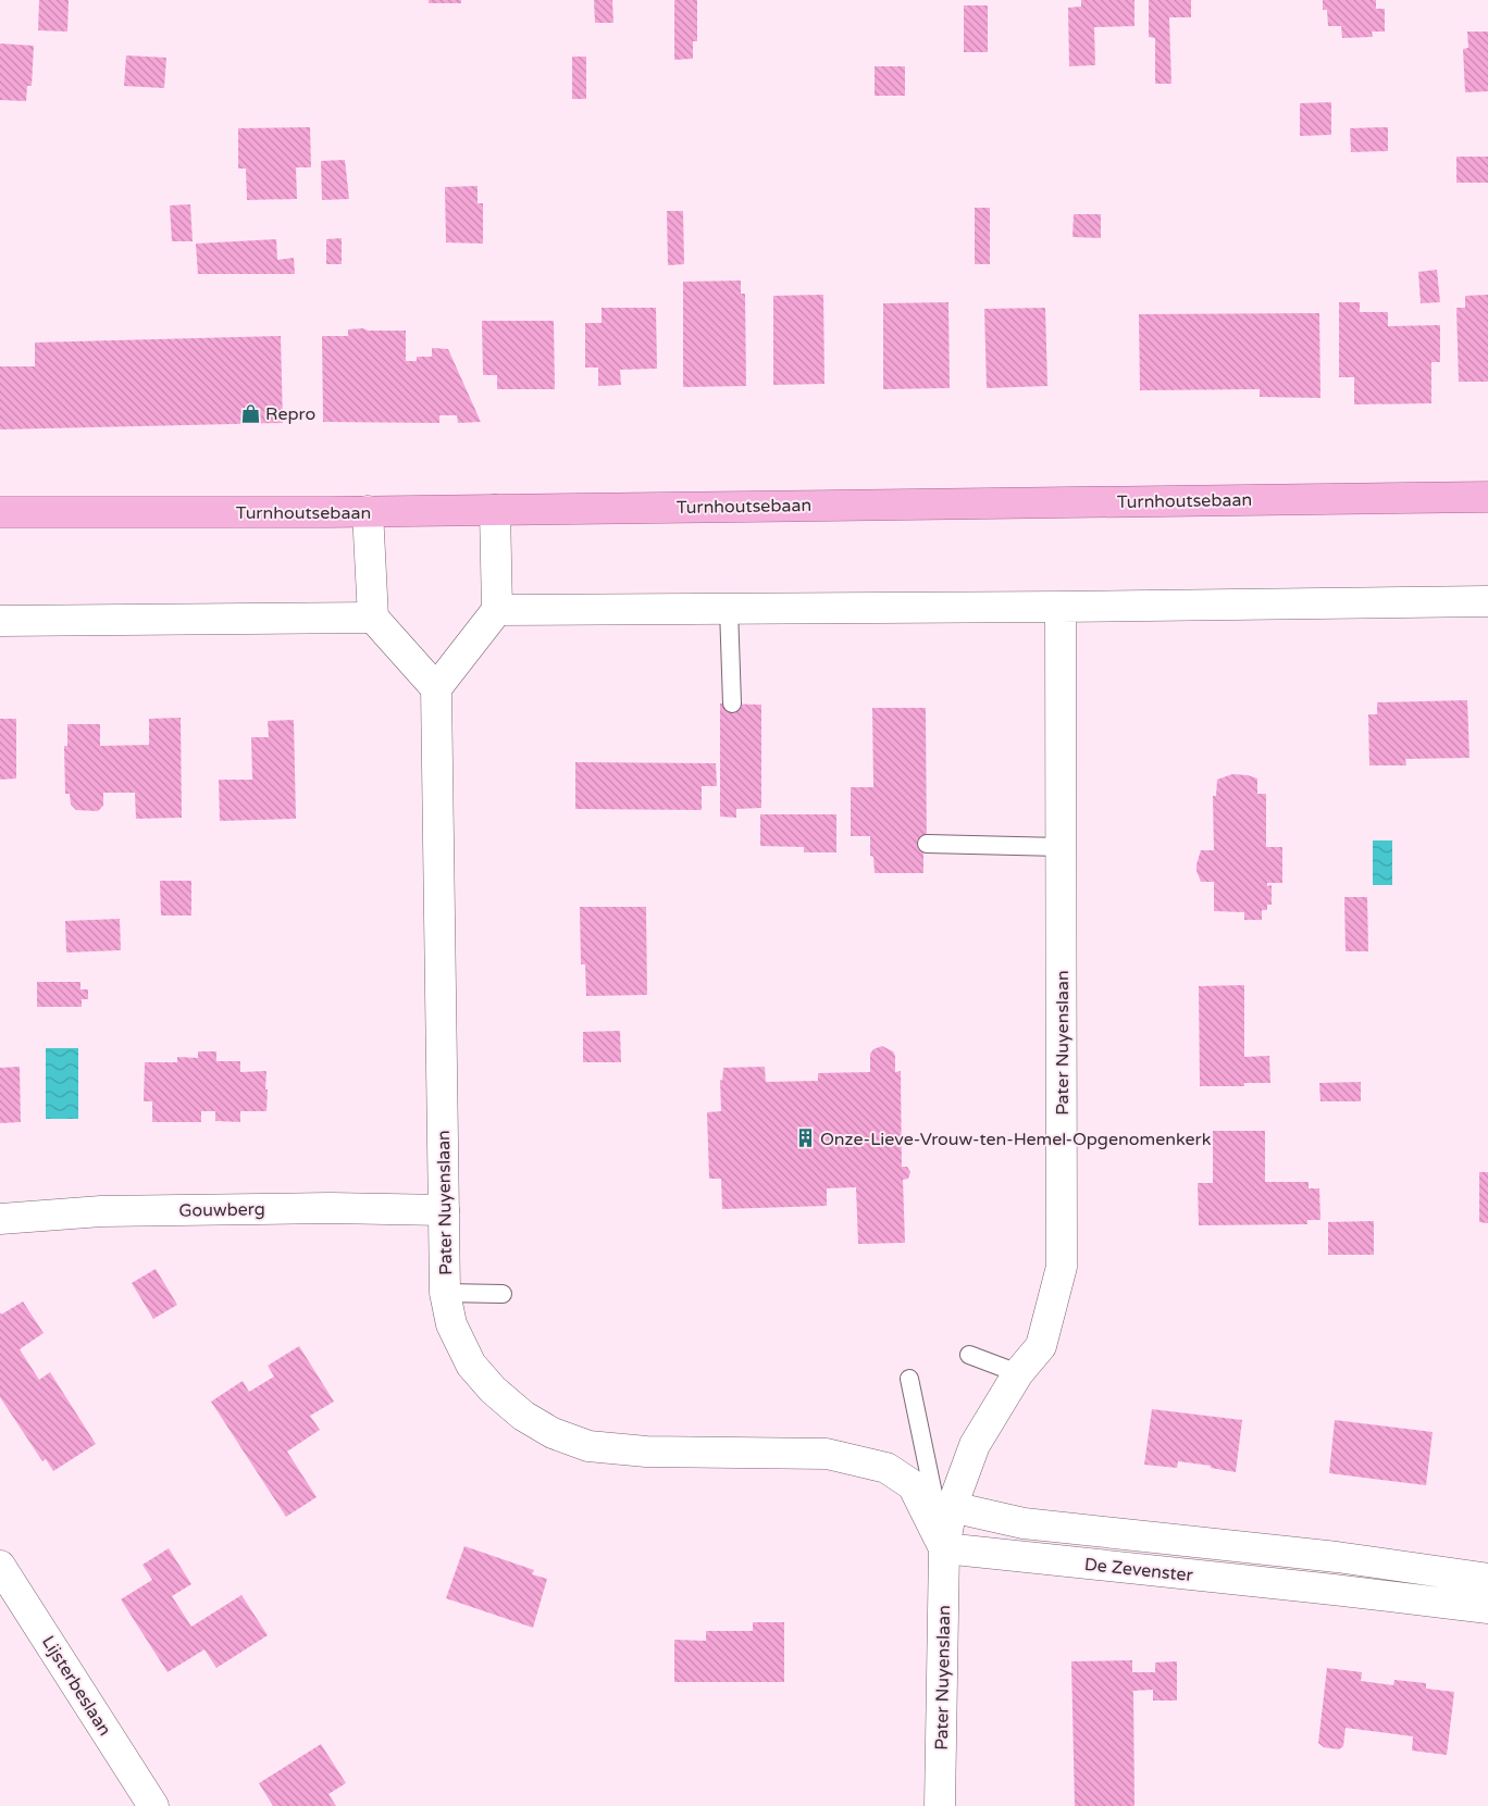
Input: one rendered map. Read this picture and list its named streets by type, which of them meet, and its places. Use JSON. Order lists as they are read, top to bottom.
{
  "streets": {
    "main road": ["Turnhoutsebaan"],
    "street": [
      "Pater Nuyenslaan",
      "Gouwberg",
      "De Zevenster",
      "Lijsterbeslaan"
    ]
  },
  "crossings": [
    ["Pater Nuyenslaan", "Gouwberg"],
    ["Pater Nuyenslaan", "De Zevenster"]
  ],
  "places": {
    "shop": ["Repro"],
    "building": ["Onze-Lieve-Vrouw-ten-Hemel-Opgenomenkerk"]
  }
}
